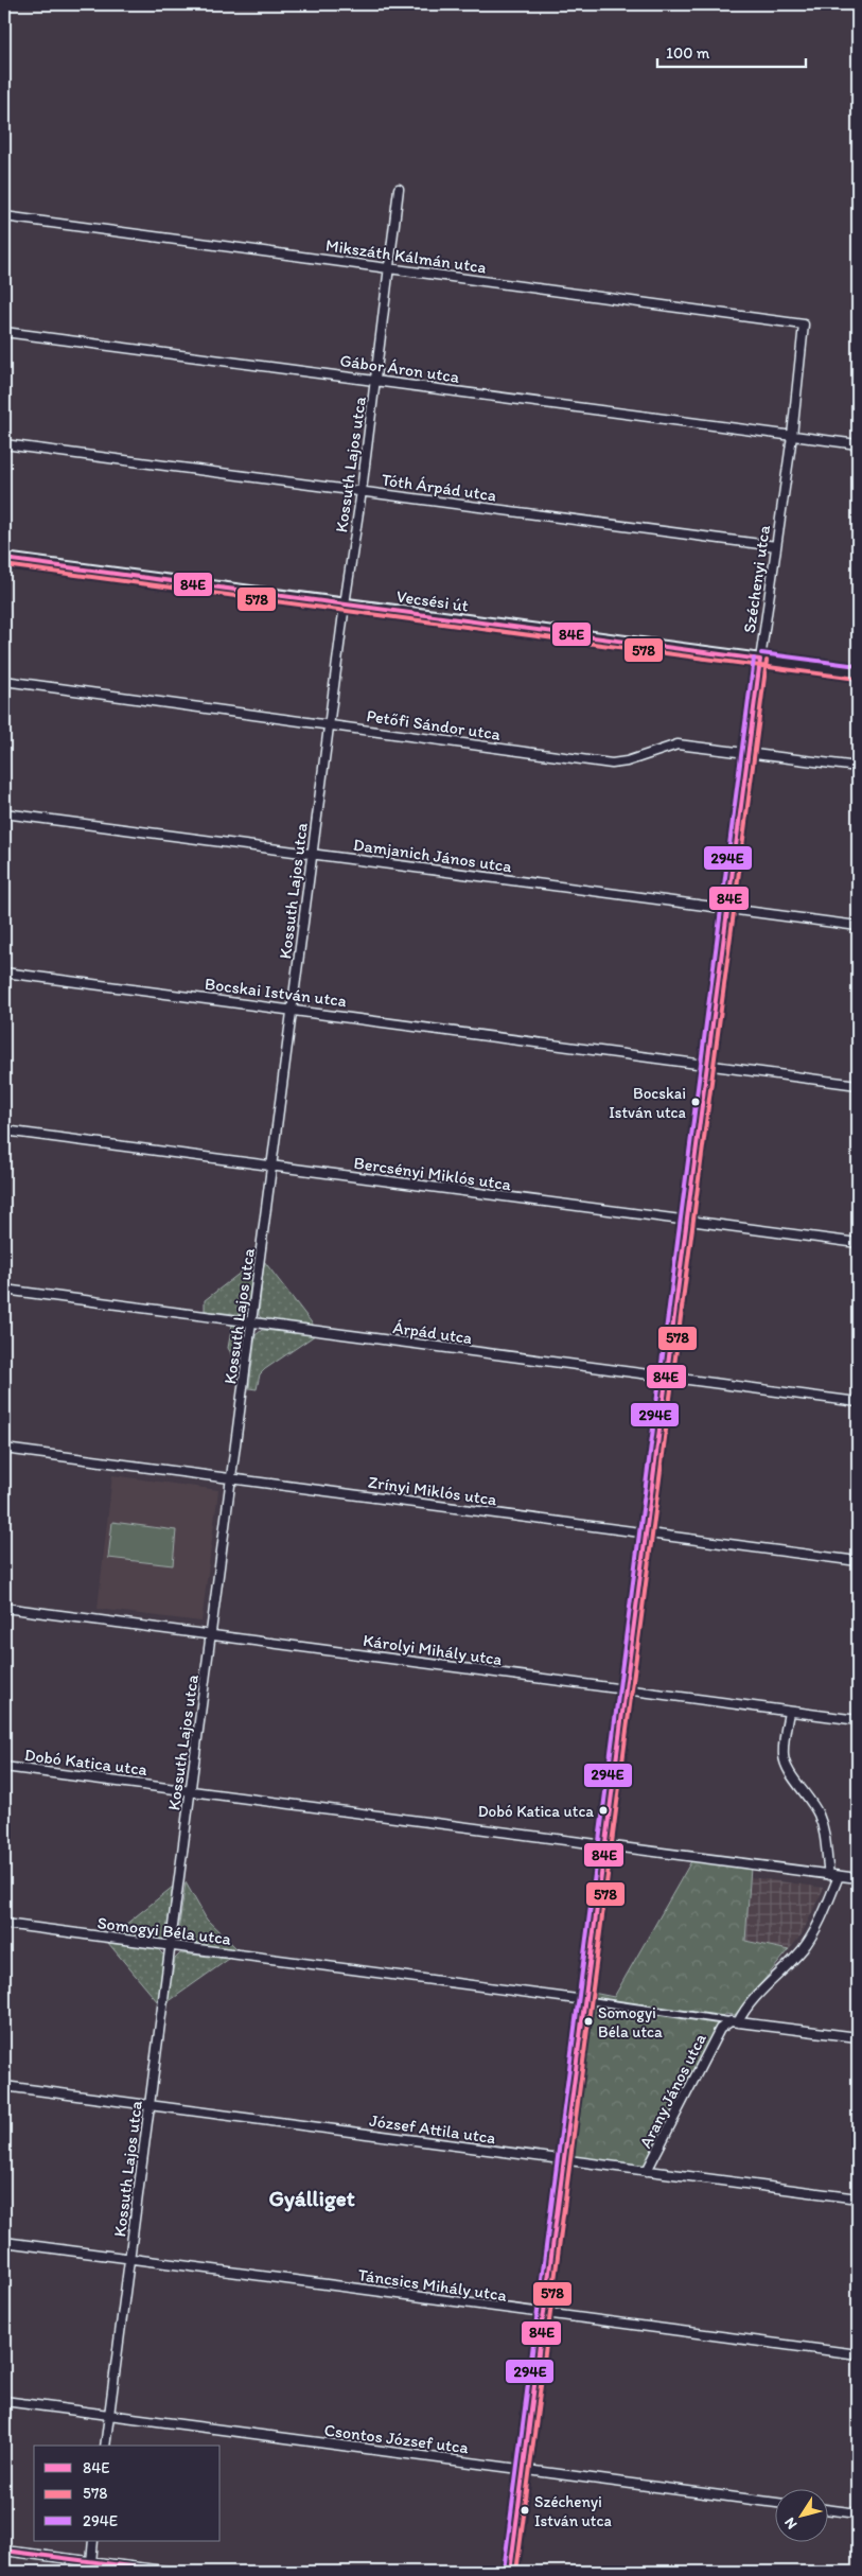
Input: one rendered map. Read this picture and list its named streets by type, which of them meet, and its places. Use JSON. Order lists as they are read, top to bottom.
{
  "streets": {
    "main road": ["Vecsési út"],
    "street": [
      "Mikszáth Kálmán utca",
      "Gábor Áron utca",
      "Kossuth Lajos utca",
      "Tóth Árpád utca",
      "Széchenyi utca",
      "Petőfi Sándor utca",
      "Damjanich János utca",
      "Bocskai István utca",
      "Bercsényi Miklós utca",
      "Árpád utca",
      "Zrínyi Miklós utca",
      "Károlyi Mihály utca",
      "Dobó Katica utca",
      "Somogyi Béla utca",
      "Arany János utca",
      "József Attila utca",
      "Táncsics Mihály utca",
      "Csontos József utca"
    ]
  },
  "crossings": [
    ["Mikszáth Kálmán utca", "Kossuth Lajos utca"],
    ["Mikszáth Kálmán utca", "Széchenyi utca"],
    ["Gábor Áron utca", "Kossuth Lajos utca"],
    ["Gábor Áron utca", "Széchenyi utca"],
    ["Kossuth Lajos utca", "Tóth Árpád utca"],
    ["Kossuth Lajos utca", "Vecsési út"],
    ["Kossuth Lajos utca", "Petőfi Sándor utca"],
    ["Kossuth Lajos utca", "Damjanich János utca"],
    ["Kossuth Lajos utca", "Bocskai István utca"],
    ["Kossuth Lajos utca", "Bercsényi Miklós utca"],
    ["Kossuth Lajos utca", "Árpád utca"],
    ["Kossuth Lajos utca", "Zrínyi Miklós utca"],
    ["Kossuth Lajos utca", "Károlyi Mihály utca"],
    ["Kossuth Lajos utca", "Dobó Katica utca"],
    ["Kossuth Lajos utca", "Somogyi Béla utca"],
    ["Kossuth Lajos utca", "József Attila utca"],
    ["Kossuth Lajos utca", "Táncsics Mihály utca"],
    ["Kossuth Lajos utca", "Csontos József utca"],
    ["Tóth Árpád utca", "Széchenyi utca"],
    ["Széchenyi utca", "Vecsési út"],
    ["Széchenyi utca", "Petőfi Sándor utca"],
    ["Széchenyi utca", "Damjanich János utca"],
    ["Széchenyi utca", "Bocskai István utca"],
    ["Széchenyi utca", "Bercsényi Miklós utca"],
    ["Széchenyi utca", "Árpád utca"],
    ["Széchenyi utca", "Zrínyi Miklós utca"],
    ["Széchenyi utca", "Károlyi Mihály utca"],
    ["Széchenyi utca", "Dobó Katica utca"],
    ["Széchenyi utca", "Somogyi Béla utca"],
    ["Széchenyi utca", "József Attila utca"],
    ["Széchenyi utca", "Táncsics Mihály utca"],
    ["Széchenyi utca", "Csontos József utca"],
    ["Dobó Katica utca", "Arany János utca"],
    ["Somogyi Béla utca", "Arany János utca"],
    ["Arany János utca", "József Attila utca"]
  ],
  "districts": ["Gyálliget"],
  "places": [
    "Bocskai István utca",
    "Dobó Katica utca",
    "Somogyi Béla utca",
    "Széchenyi István utca"
  ],
  "lines": ["transit line 84E", "transit line 578", "transit line 294E"],
  "legend": ["84E", "578", "294E"],
  "scale_bar": "100 m",
  "north": "bottom left"
}
